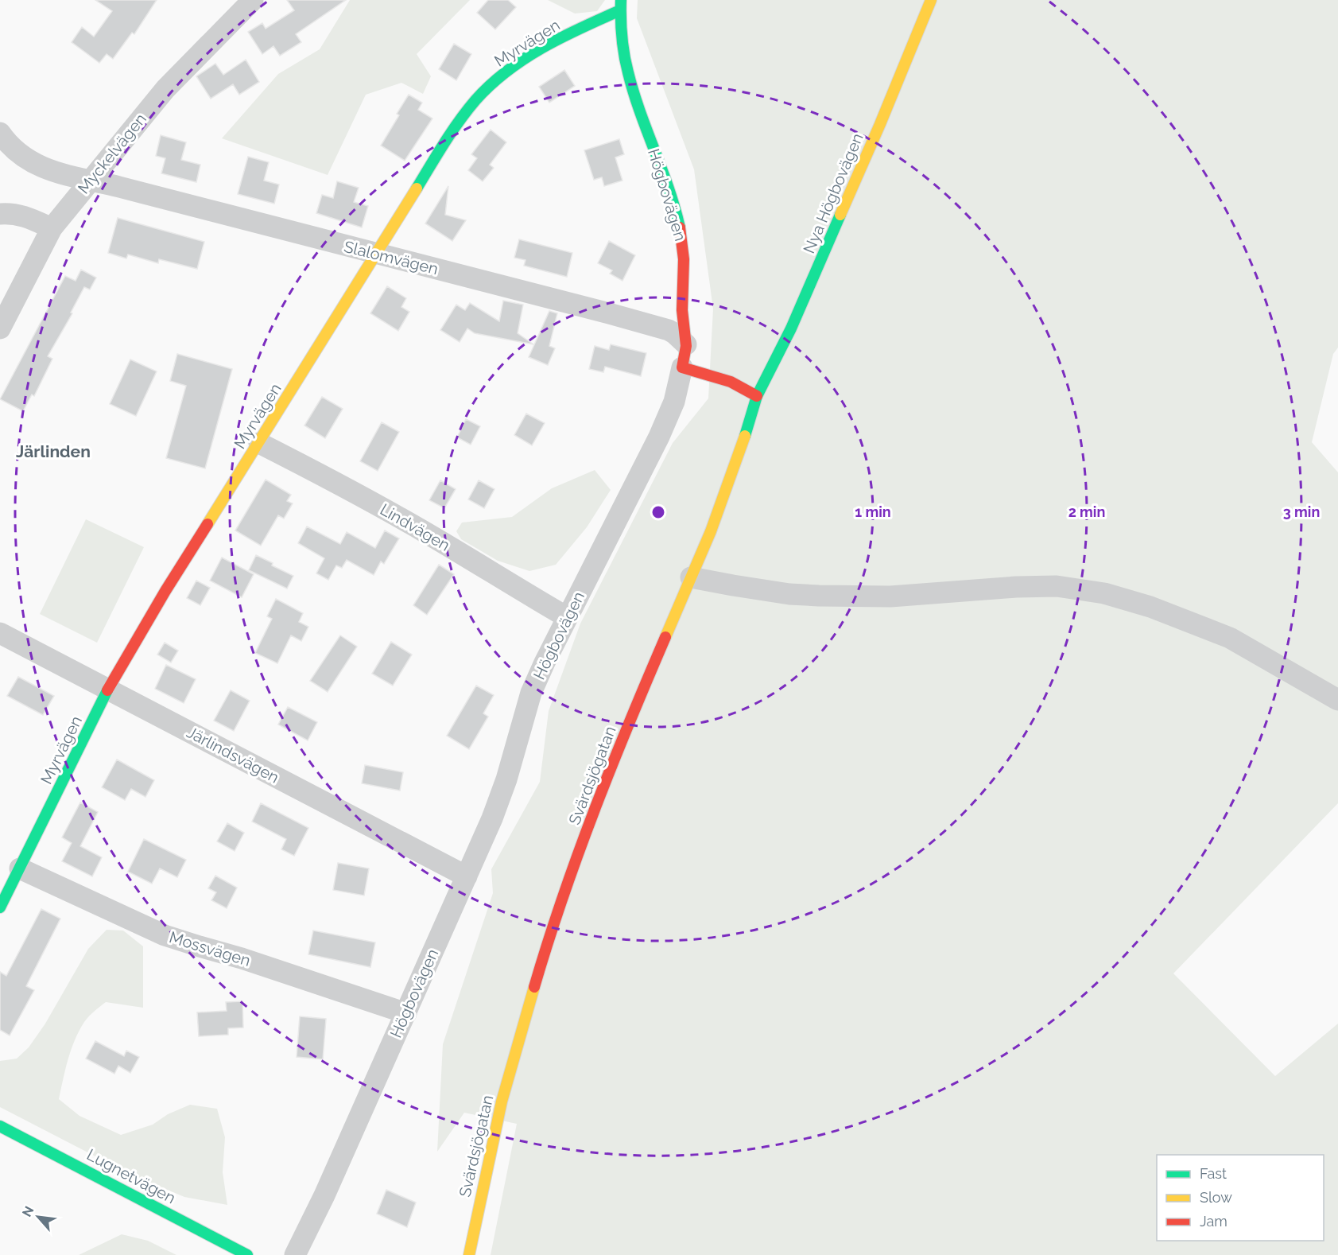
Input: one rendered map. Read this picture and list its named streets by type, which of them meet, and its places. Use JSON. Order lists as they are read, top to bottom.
{
  "streets": {
    "street": [
      "Myrvägen",
      "Myckelvägen",
      "Nya Högbovägen",
      "Högbovägen",
      "Slalomvägen",
      "Lindvägen",
      "Järlindsvägen",
      "Svärdsjögatan",
      "Mossvägen",
      "Lugnetvägen"
    ]
  },
  "crossings": [
    ["Myrvägen", "Högbovägen"],
    ["Myrvägen", "Slalomvägen"],
    ["Myrvägen", "Lindvägen"],
    ["Myrvägen", "Järlindsvägen"],
    ["Myrvägen", "Mossvägen"],
    ["Myckelvägen", "Slalomvägen"],
    ["Nya Högbovägen", "Svärdsjögatan"],
    ["Högbovägen", "Slalomvägen"],
    ["Högbovägen", "Lindvägen"],
    ["Högbovägen", "Järlindsvägen"],
    ["Högbovägen", "Mossvägen"]
  ],
  "districts": ["Järlinden"],
  "legend": ["Fast", "Slow", "Jam"],
  "north": "top left",
  "rings": ["1 min", "2 min", "3 min"]
}
